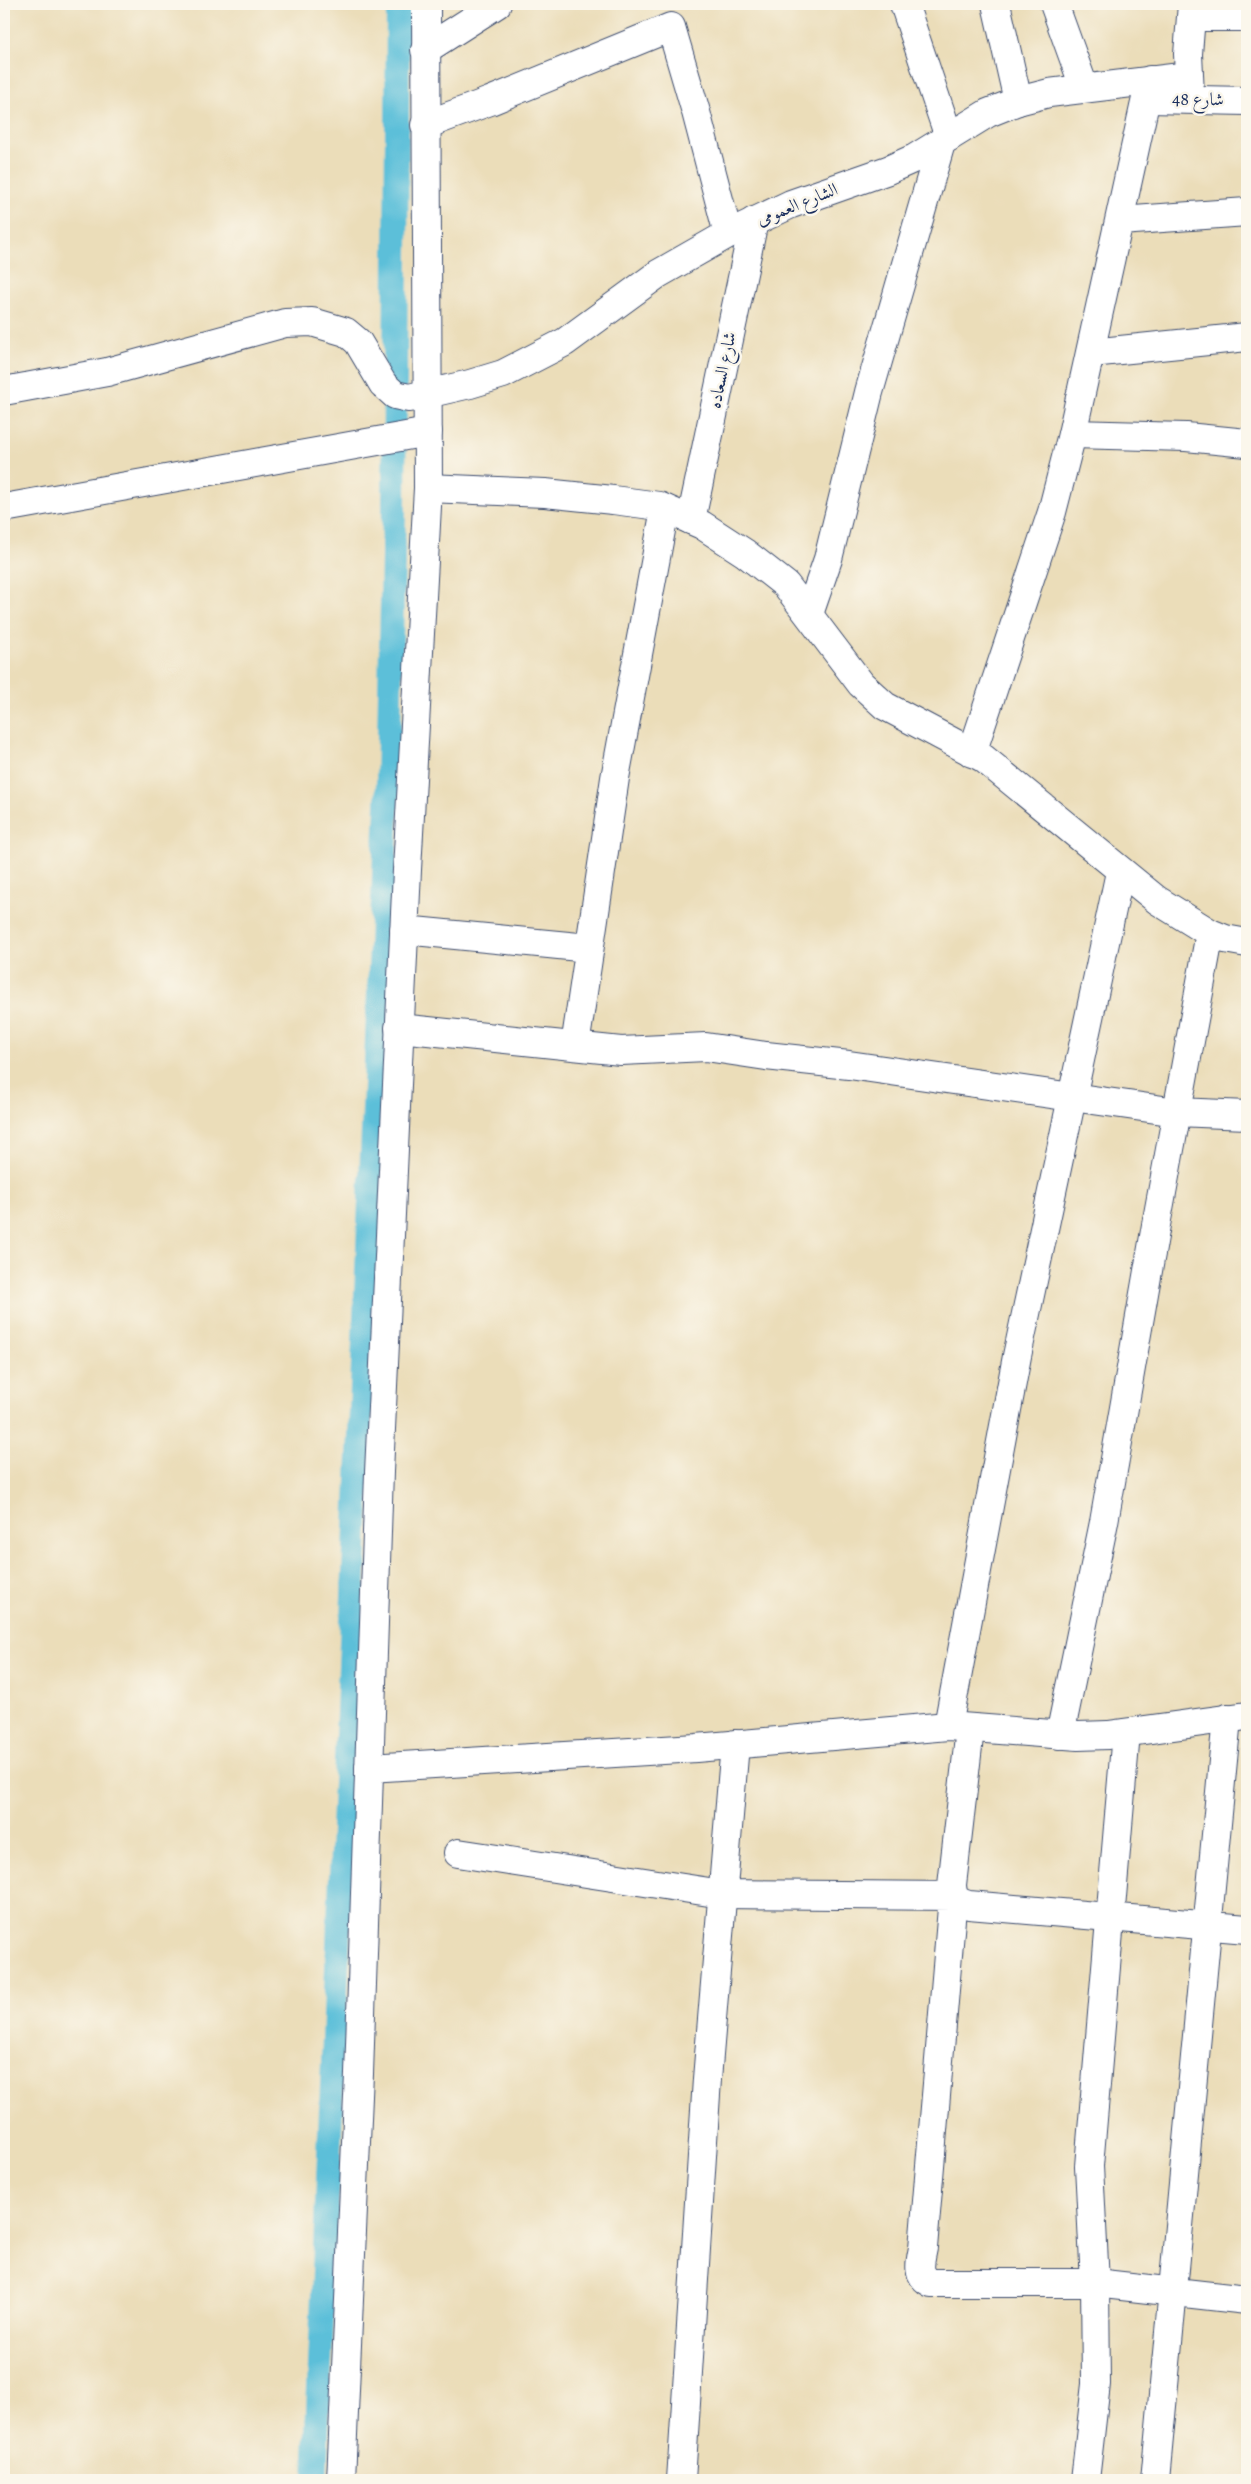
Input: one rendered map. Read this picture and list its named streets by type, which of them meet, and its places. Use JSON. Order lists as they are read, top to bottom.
{
  "streets": {
    "street": ["شارع 48", "الشارع العمومى", "شارع السعاده"]
  },
  "crossings": [
    ["شارع 48", "الشارع العمومى"],
    ["الشارع العمومى", "شارع السعاده"]
  ]
}
